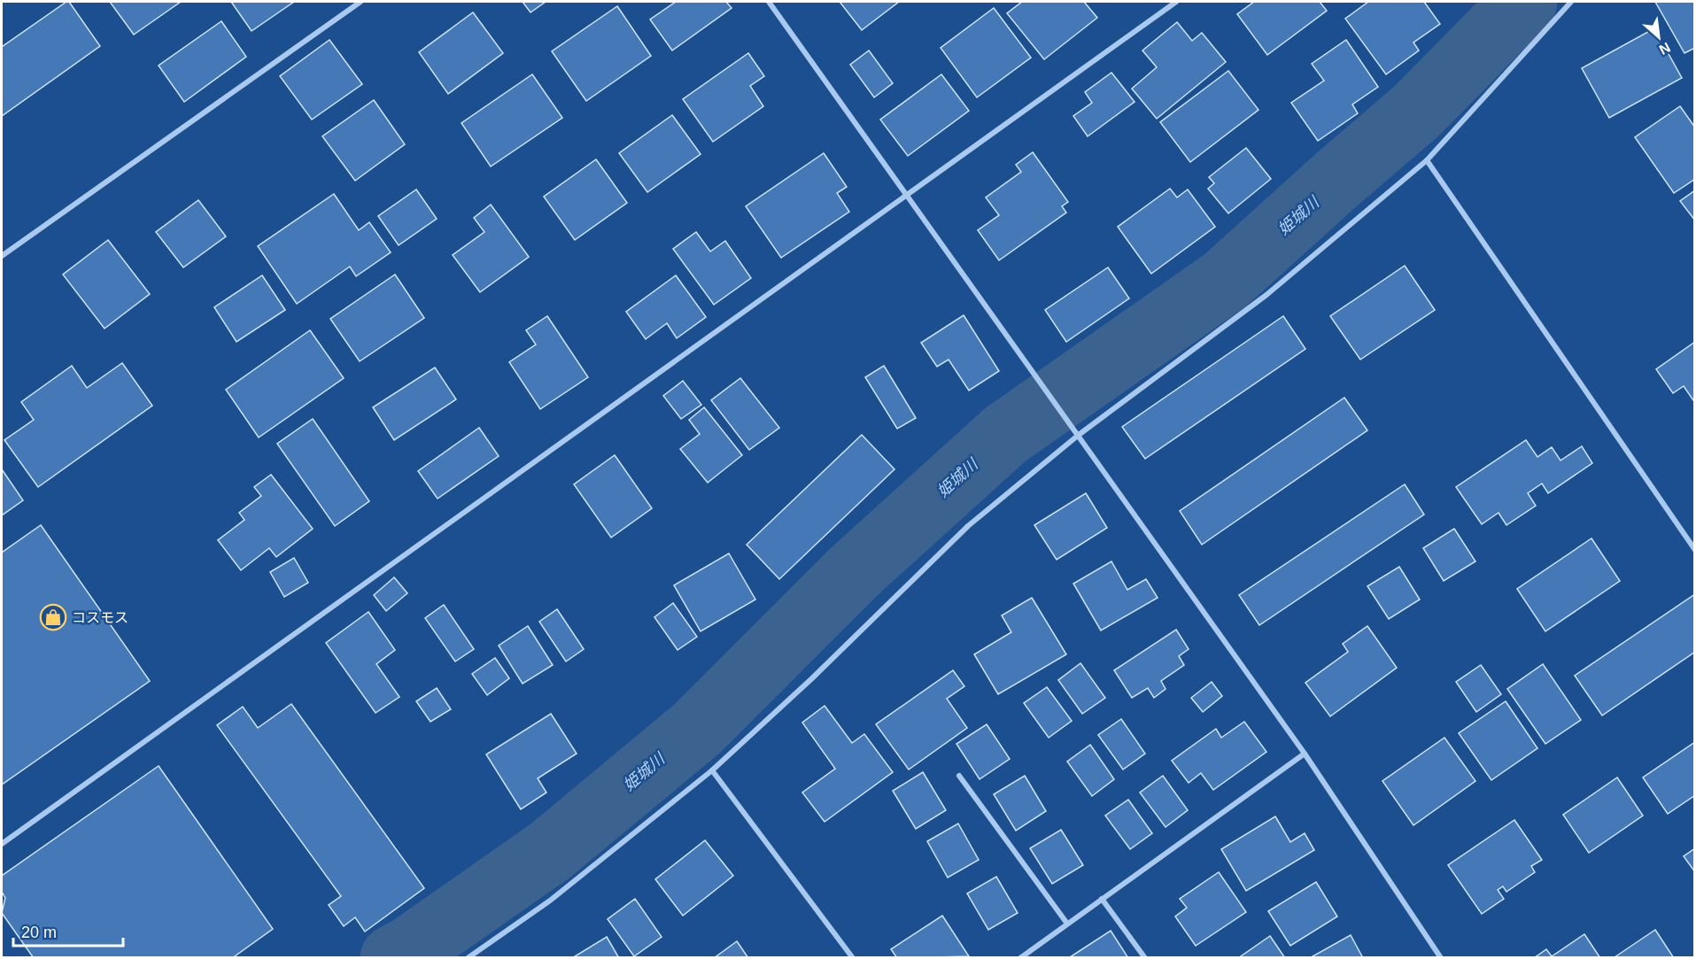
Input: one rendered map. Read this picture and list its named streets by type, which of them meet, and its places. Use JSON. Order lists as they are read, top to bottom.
{
  "water": ["姫城川"],
  "places": {
    "shop": ["コスモス"]
  },
  "scale_bar": "20 m",
  "north": "bottom right"
}
